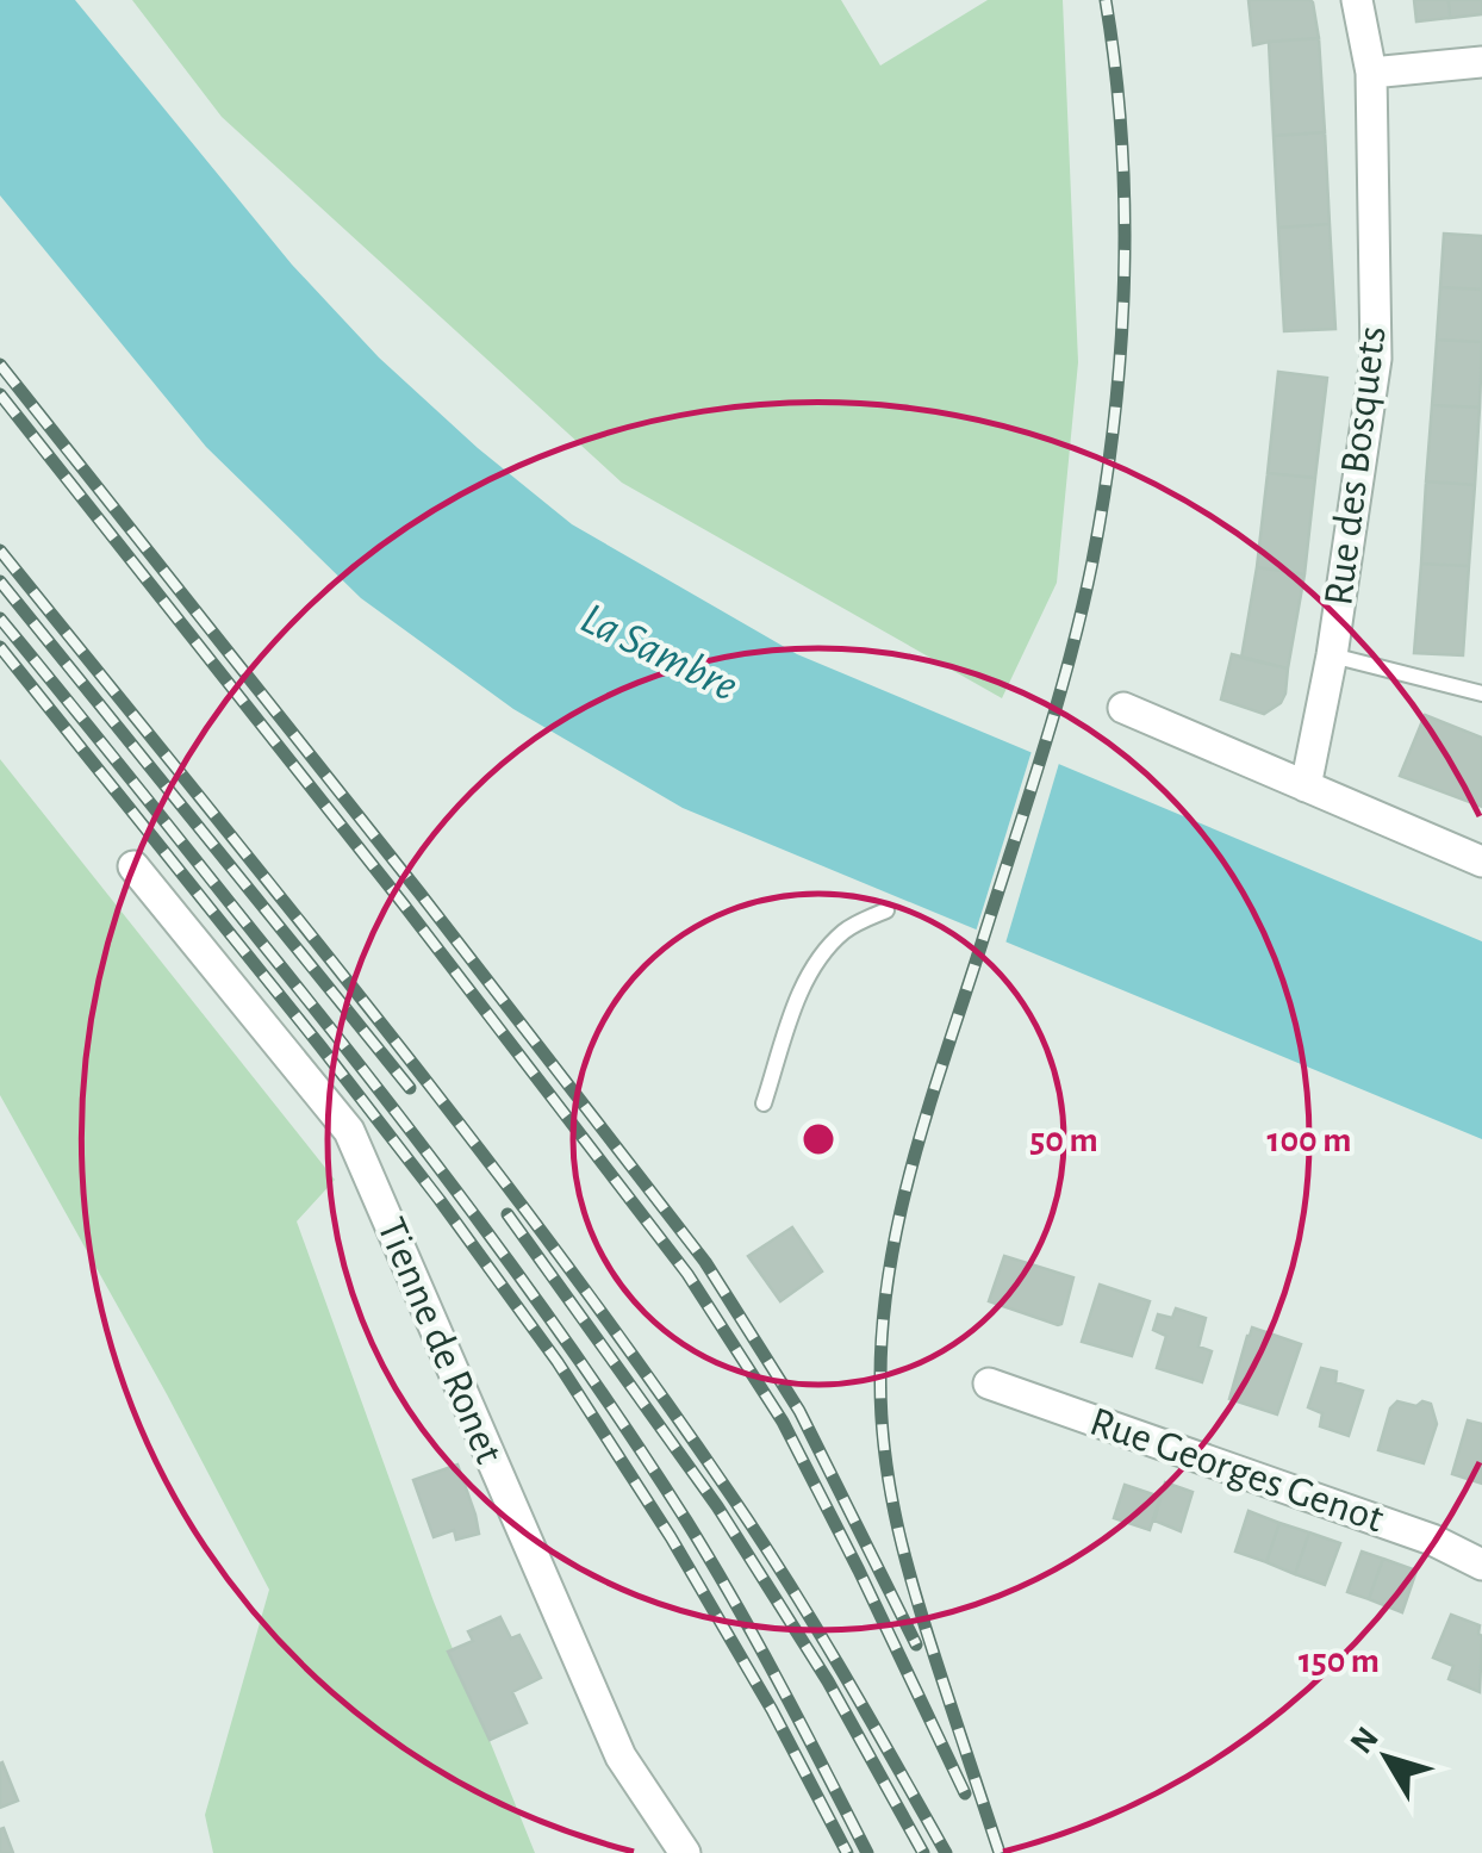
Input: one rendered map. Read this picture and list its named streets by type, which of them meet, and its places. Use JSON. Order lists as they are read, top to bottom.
{
  "streets": {
    "street": ["Rue des Bosquets", "Tienne de Ronet", "Rue Georges Genot"]
  },
  "water": ["La Sambre"],
  "north": "top left",
  "rings": ["50 m", "100 m", "150 m"]
}
